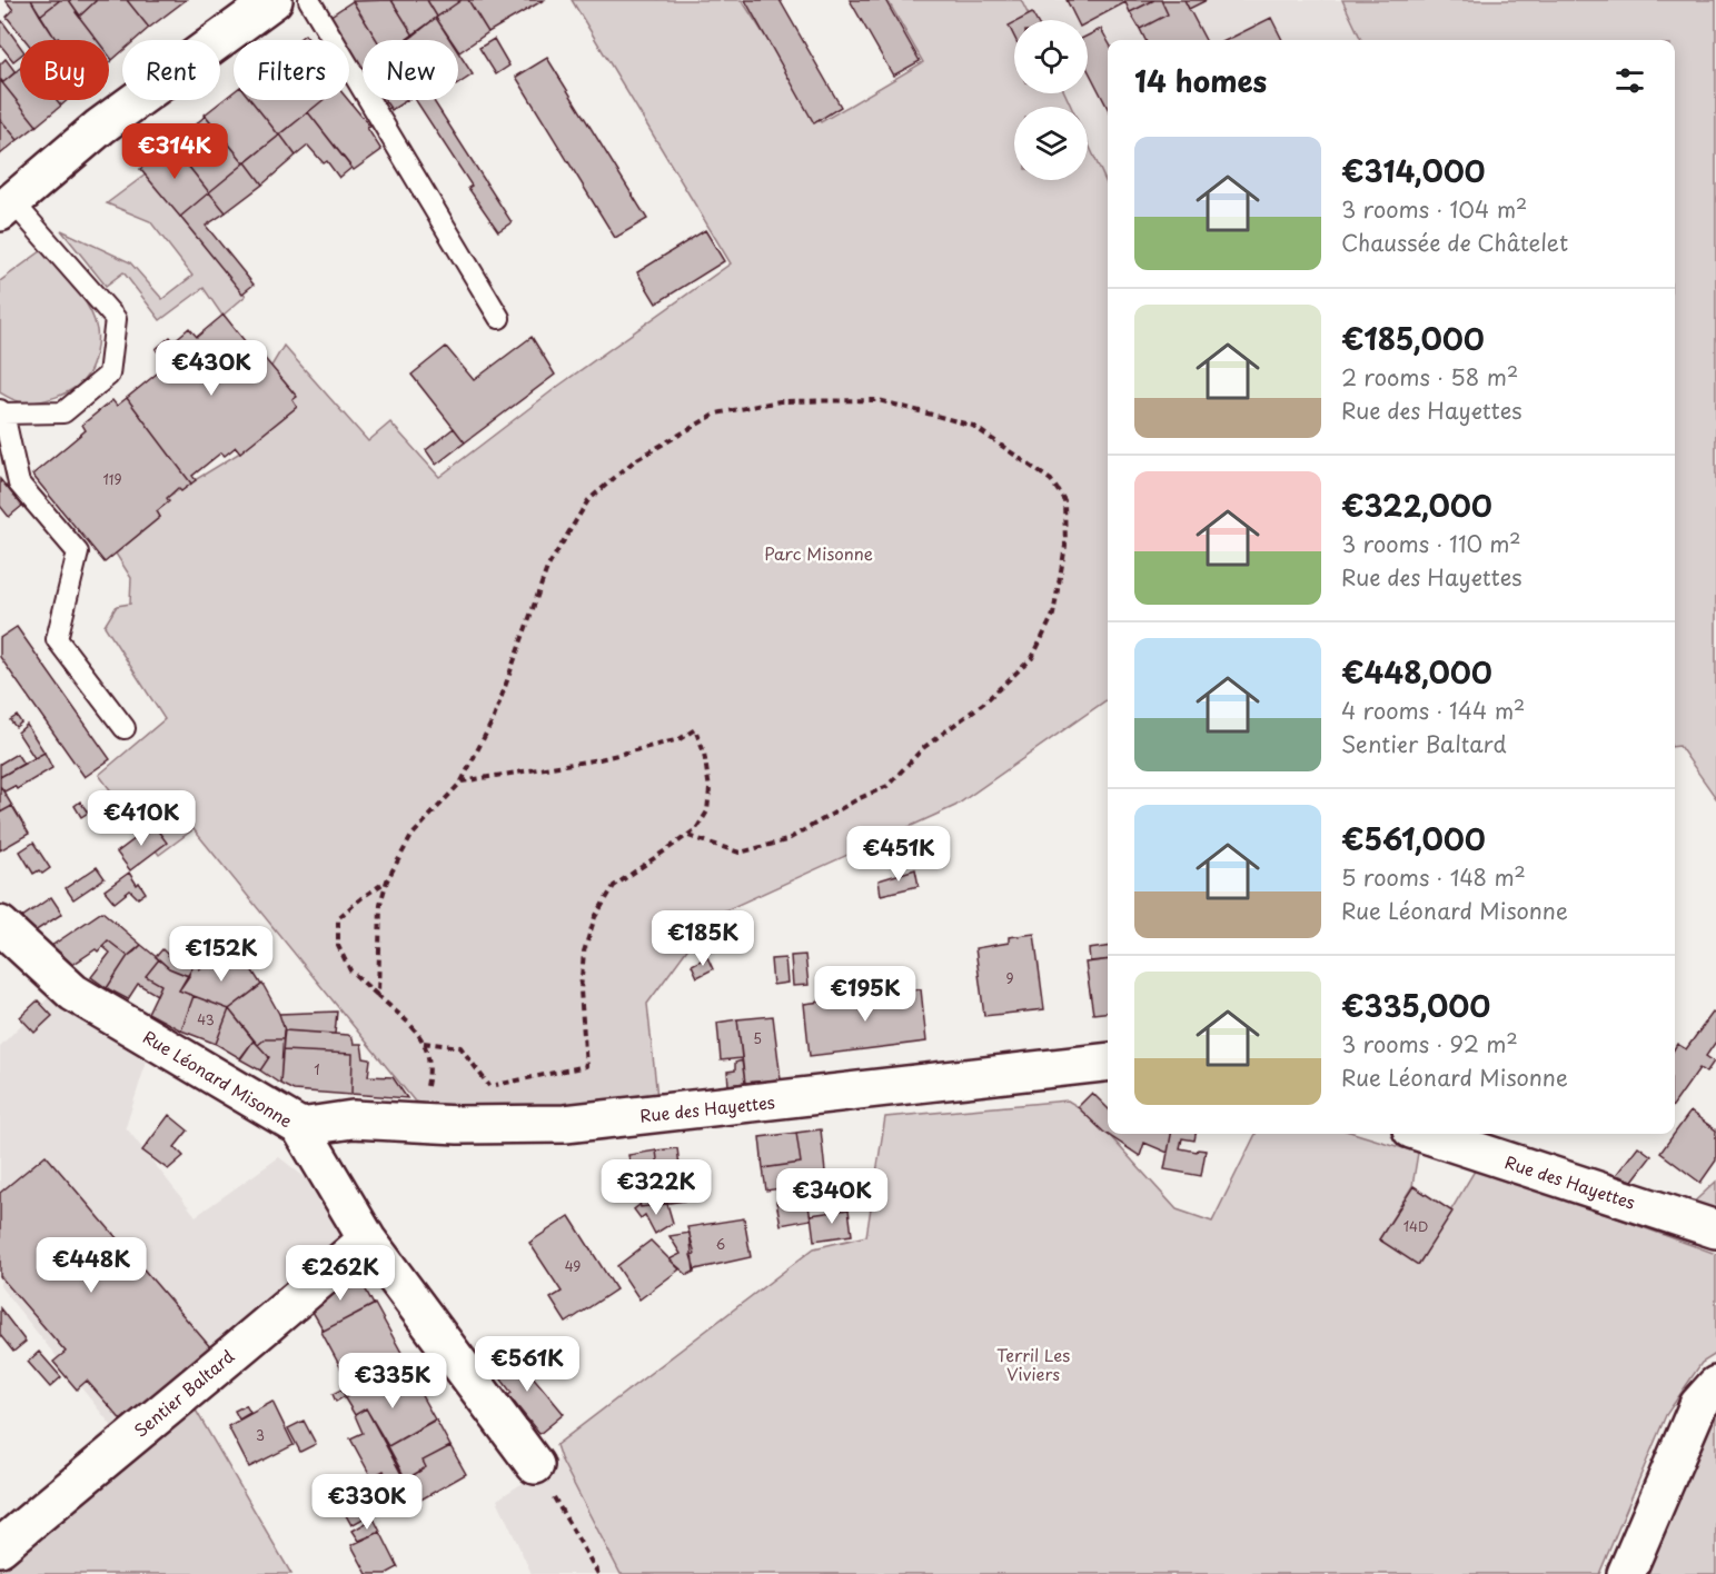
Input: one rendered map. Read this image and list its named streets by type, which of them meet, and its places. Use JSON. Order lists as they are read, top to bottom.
{
  "streets": {
    "street": ["Rue Léonard Misonne", "Rue des Hayettes", "Sentier Baltard"]
  },
  "crossings": [
    ["Rue Léonard Misonne", "Rue des Hayettes"],
    ["Rue Léonard Misonne", "Sentier Baltard"]
  ],
  "parks": ["Parc Misonne", "Terril Les Viviers"],
  "house_numbers": [
    "119",
    "9",
    "43",
    "5",
    "1",
    "14D",
    "6",
    "49",
    "3"
  ],
  "page": {
    "chip": [
      "Buy",
      "Rent",
      "Filters",
      "New"
    ],
    "heading": "14 homes",
    "list": [
      {
        "name": "€314,000",
        "note": "3 rooms · 104 m² · Chaussée de Châtelet"
      },
      {
        "name": "€185,000",
        "note": "2 rooms · 58 m² · Rue des Hayettes"
      },
      {
        "name": "€322,000",
        "note": "3 rooms · 110 m² · Rue des Hayettes"
      },
      {
        "name": "€448,000",
        "note": "4 rooms · 144 m² · Sentier Baltard"
      },
      {
        "name": "€561,000",
        "note": "5 rooms · 148 m² · Rue Léonard Misonne"
      },
      {
        "name": "€335,000",
        "note": "3 rooms · 92 m² · Rue Léonard Misonne"
      }
    ],
    "price": [
      "€314K",
      "€430K",
      "€410K",
      "€451K",
      "€185K",
      "€152K",
      "€195K",
      "€322K",
      "€340K",
      "€448K",
      "€262K",
      "€561K",
      "€335K",
      "€330K"
    ]
  }
}
